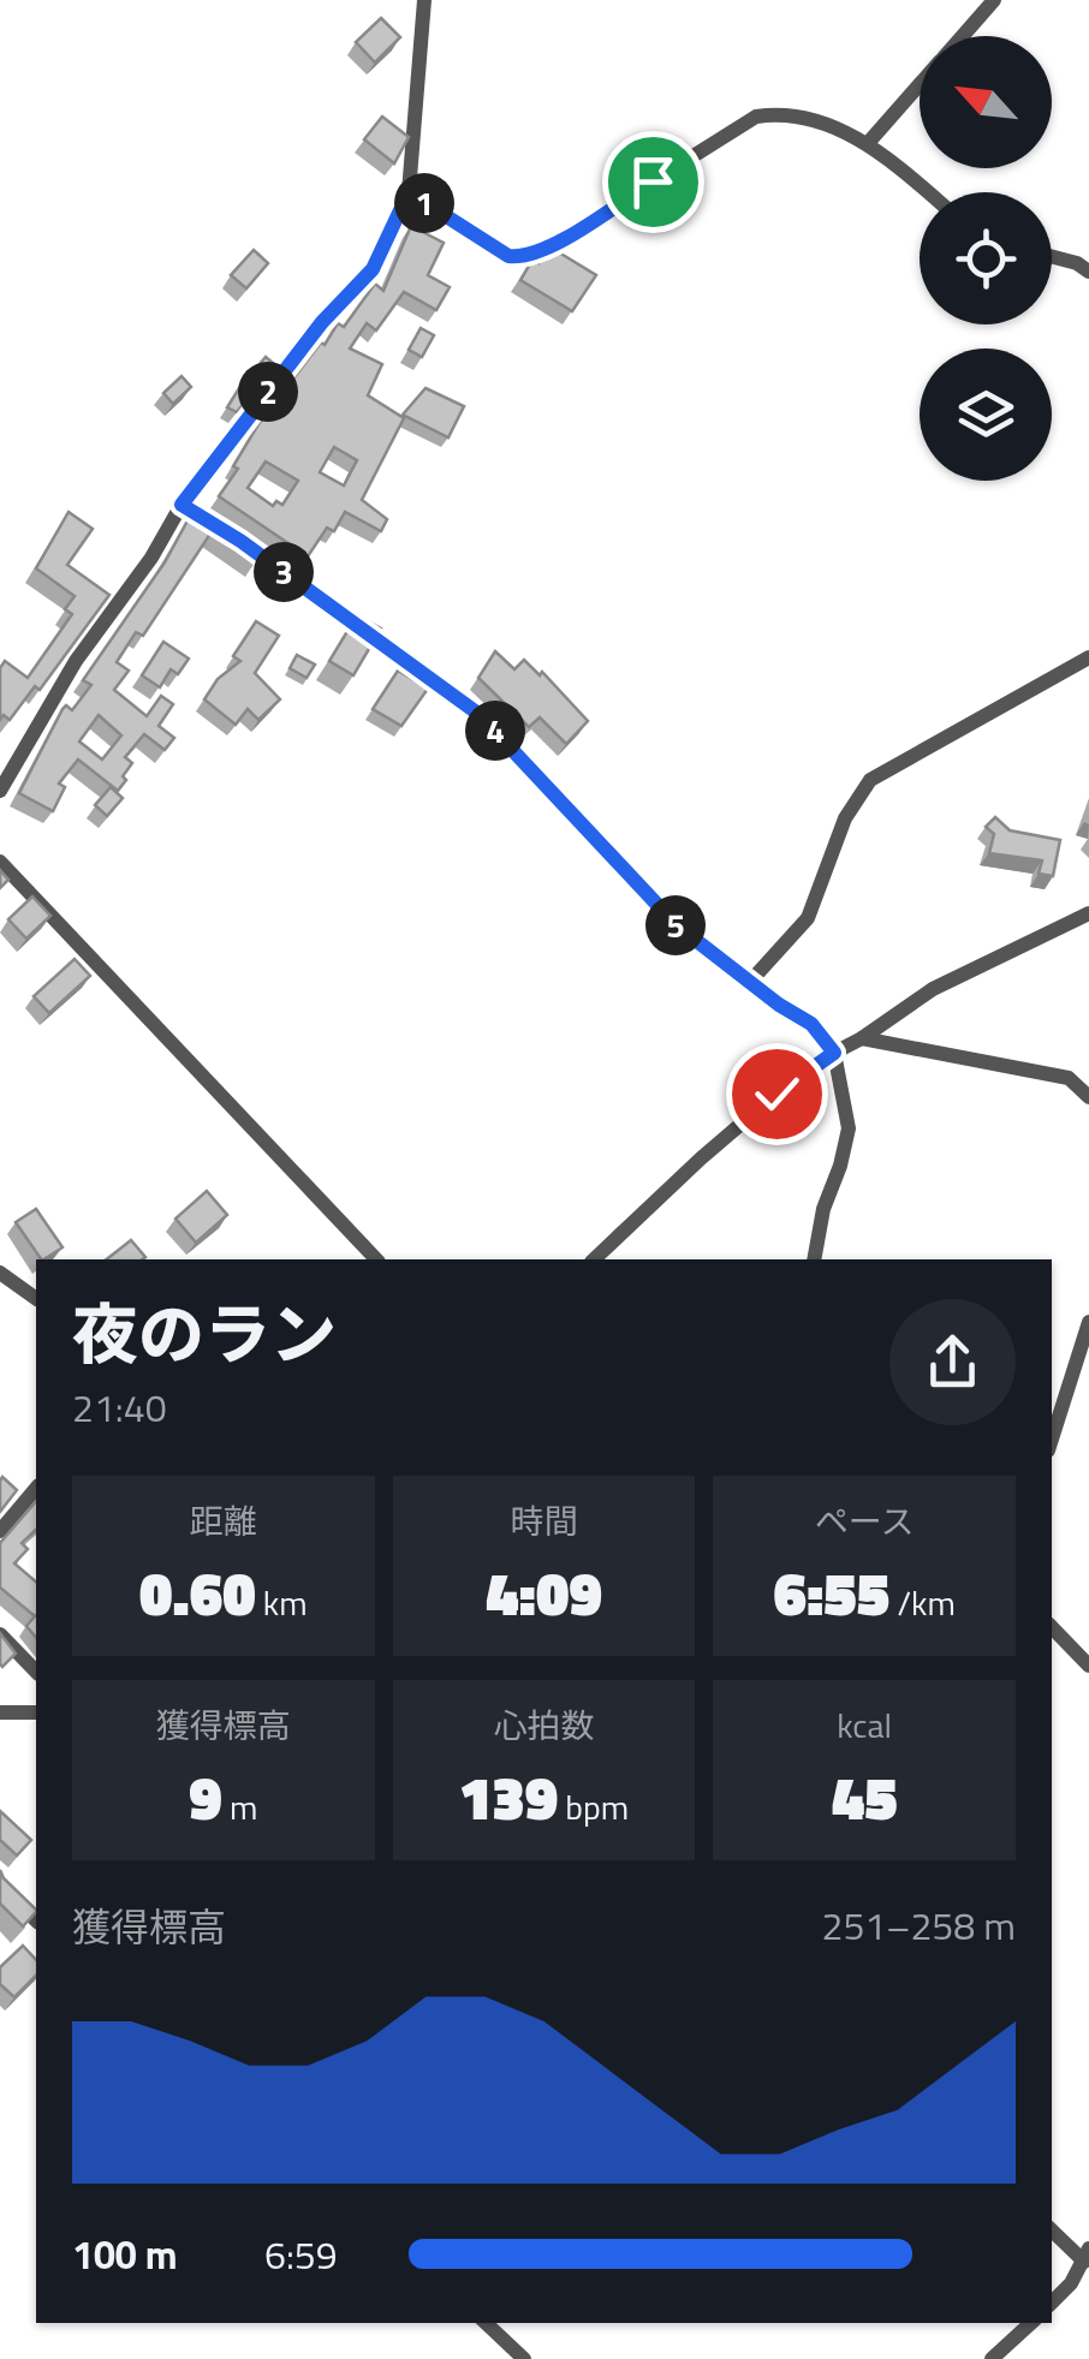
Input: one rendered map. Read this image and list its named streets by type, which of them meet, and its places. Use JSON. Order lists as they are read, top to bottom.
{
  "north": "top left",
  "page": {
    "pins": [
      "1",
      "2",
      "3",
      "4",
      "5"
    ],
    "heading": ["夜のラン", "21:40"],
    "stats": [
      ["距離", "0.60 km"],
      ["時間", "4:09"],
      ["ペース", "6:55 /km"],
      ["獲得標高", "9 m"],
      ["心拍数", "139 bpm"],
      ["kcal", "45"]
    ],
    "chart": ["獲得標高", "251–258 m"],
    "list": [
      {
        "name": "100 m",
        "note": "6:59"
      }
    ]
  }
}
